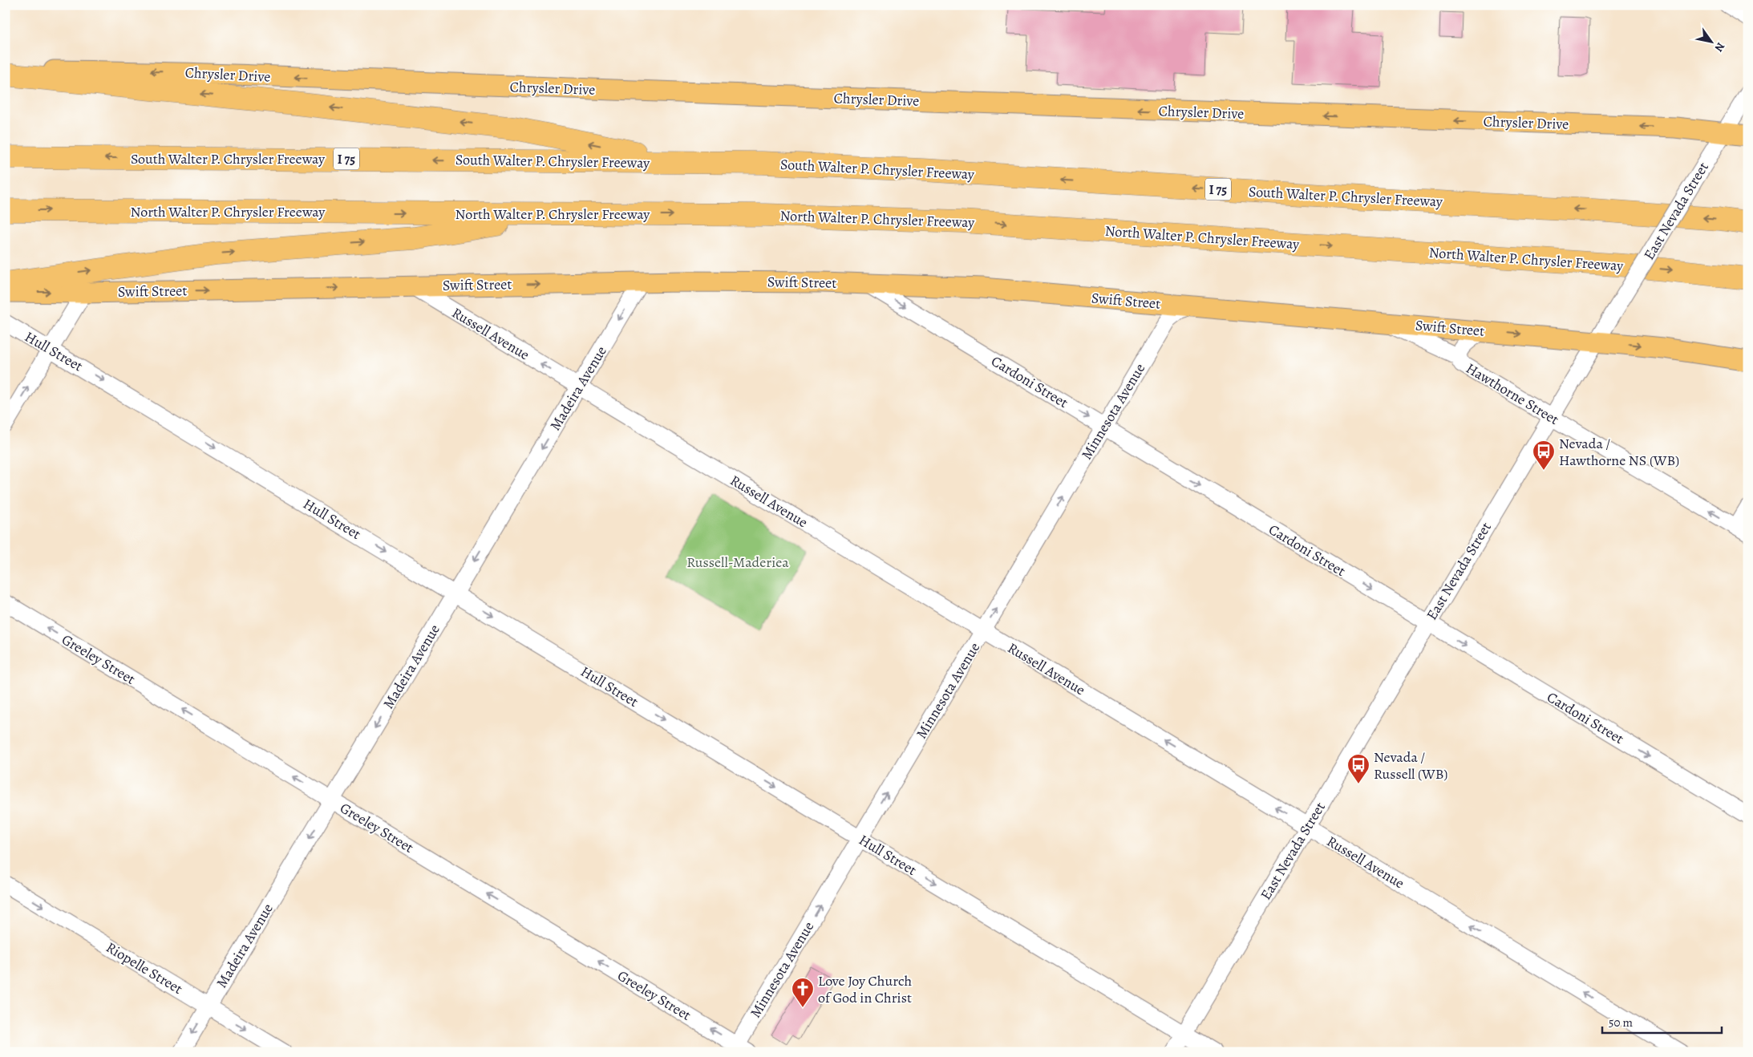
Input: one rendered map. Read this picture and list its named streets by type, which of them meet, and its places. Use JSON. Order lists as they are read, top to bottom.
{
  "streets": {
    "highway": ["South Walter P. Chrysler Freeway", "I 75", "North Walter P. Chrysler Freeway"],
    "main road": ["Chrysler Drive", "Swift Street"],
    "street": [
      "East Nevada Street",
      "Russell Avenue",
      "Hull Street",
      "Cardoni Street",
      "Madeira Avenue",
      "Hawthorne Street",
      "Minnesota Avenue",
      "Greeley Street",
      "Riopelle Street"
    ]
  },
  "crossings": [
    ["Chrysler Drive", "East Nevada Street"],
    ["East Nevada Street", "Swift Street"],
    ["East Nevada Street", "Russell Avenue"],
    ["East Nevada Street", "Hull Street"],
    ["East Nevada Street", "Cardoni Street"],
    ["East Nevada Street", "Hawthorne Street"],
    ["Swift Street", "Russell Avenue"],
    ["Swift Street", "Cardoni Street"],
    ["Swift Street", "Madeira Avenue"],
    ["Swift Street", "Hawthorne Street"],
    ["Swift Street", "Minnesota Avenue"],
    ["Russell Avenue", "Madeira Avenue"],
    ["Russell Avenue", "Minnesota Avenue"],
    ["Hull Street", "Madeira Avenue"],
    ["Hull Street", "Minnesota Avenue"],
    ["Cardoni Street", "Minnesota Avenue"],
    ["Madeira Avenue", "Greeley Street"],
    ["Madeira Avenue", "Riopelle Street"],
    ["Minnesota Avenue", "Greeley Street"]
  ],
  "one_way": [
    "Chrysler Drive",
    "Swift Street",
    "Russell Avenue",
    "Hull Street",
    "Cardoni Street",
    "Madeira Avenue",
    "Hawthorne Street",
    "Minnesota Avenue",
    "Greeley Street",
    "Riopelle Street"
  ],
  "parks": ["Russell-Maderiea"],
  "places": {
    "bus stop": ["Nevada / Hawthorne NS (WB)", "Nevada / Russell (WB)"],
    "church": ["Love Joy Church of God in Christ"]
  },
  "scale_bar": "50 m",
  "north": "bottom right"
}
